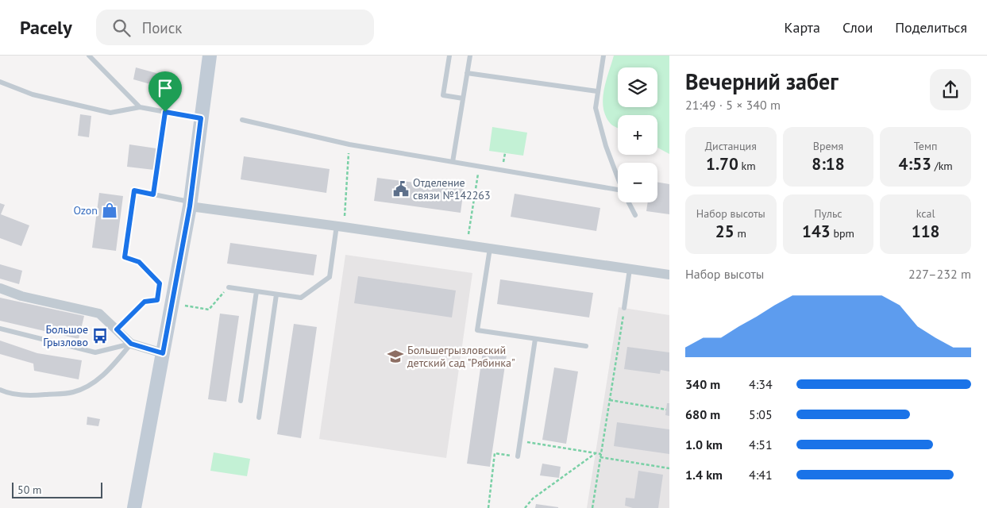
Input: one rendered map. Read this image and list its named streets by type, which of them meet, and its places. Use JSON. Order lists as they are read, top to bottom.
{
  "places": {
    "public building": ["Отделение связи №142263"],
    "shop": ["Ozon"],
    "bus stop": ["Большое Грызлово"],
    "school or university": ["Большегрызловский детский сад \"Рябинка\""]
  },
  "scale_bar": "50 m",
  "page": {
    "header": "Pacely",
    "search": "Поиск",
    "nav": ["Карта", "Слои", "Поделиться"],
    "heading": ["Вечерний забег", "21:49 · 5 × 340 m"],
    "map_buttons": ["+", "−"],
    "stats": [
      ["Дистанция", "1.70 km"],
      ["Время", "8:18"],
      ["Темп", "4:53 /km"],
      ["Набор высоты", "25 m"],
      ["Пульс", "143 bpm"],
      ["kcal", "118"]
    ],
    "chart": ["Набор высоты", "227–232 m"],
    "list": [
      {
        "name": "340 m",
        "note": "4:34"
      },
      {
        "name": "680 m",
        "note": "5:05"
      },
      {
        "name": "1.0 km",
        "note": "4:51"
      },
      {
        "name": "1.4 km",
        "note": "4:41"
      }
    ],
    "scale": "50 m"
  }
}
